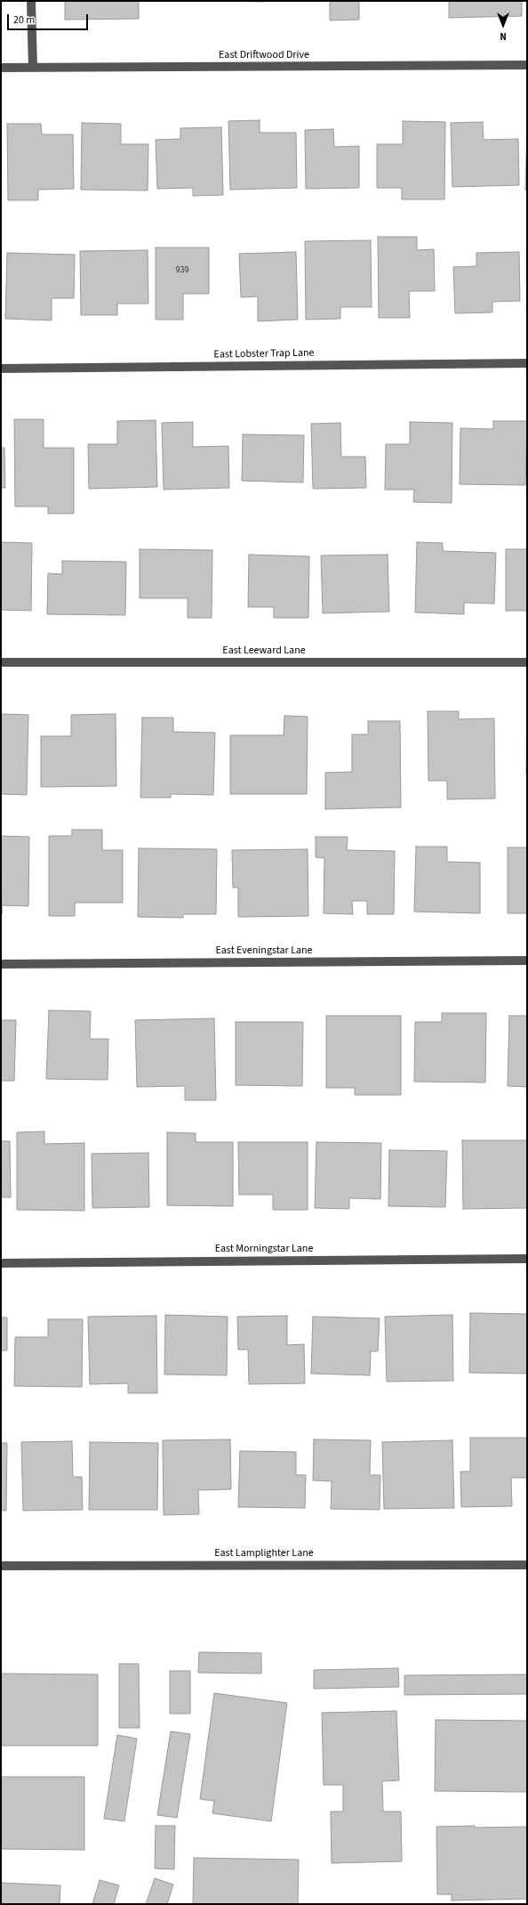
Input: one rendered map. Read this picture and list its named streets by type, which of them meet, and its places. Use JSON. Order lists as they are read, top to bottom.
{
  "streets": {
    "street": [
      "East Driftwood Drive",
      "East Lobster Trap Lane",
      "East Leeward Lane",
      "East Eveningstar Lane",
      "East Morningstar Lane",
      "East Lamplighter Lane"
    ]
  },
  "house_numbers": ["939"],
  "scale_bar": "20 m",
  "north": "bottom"
}
